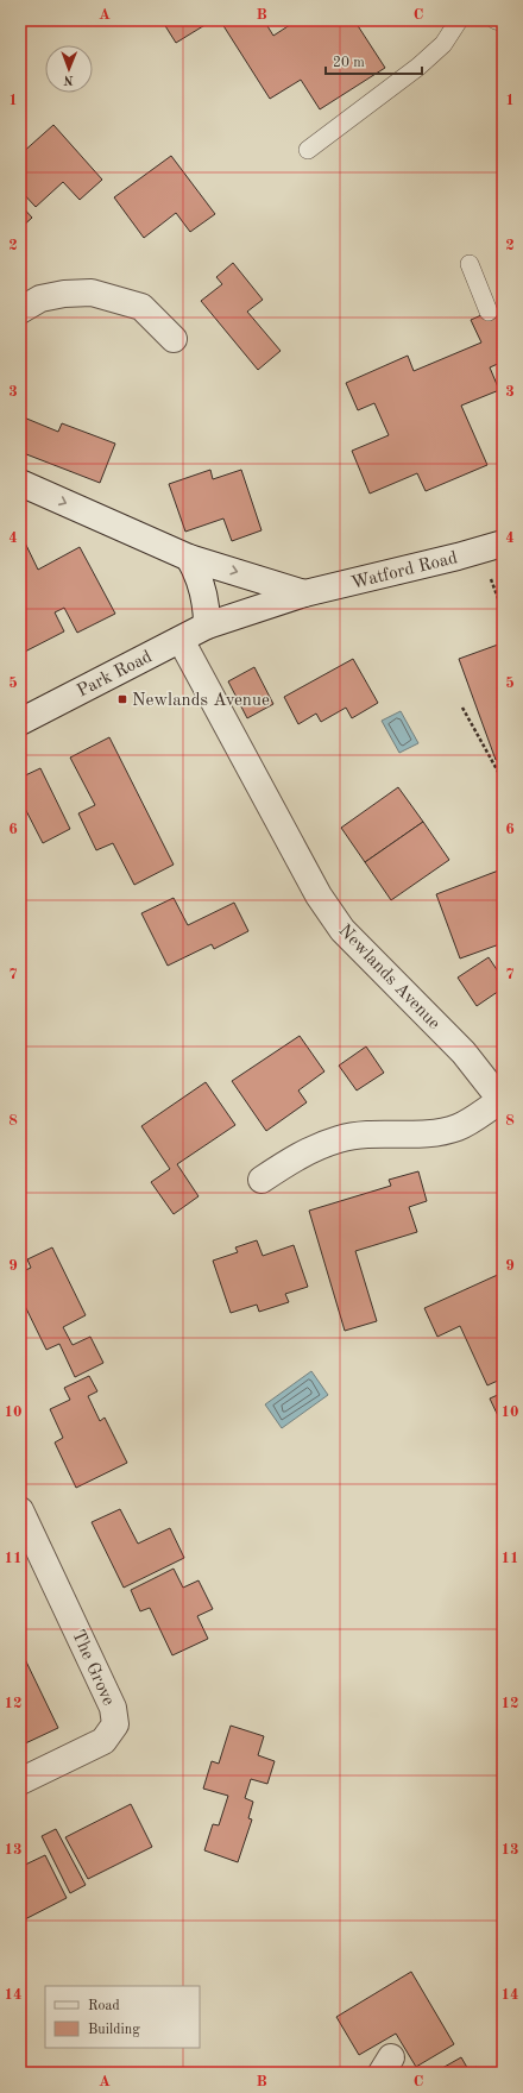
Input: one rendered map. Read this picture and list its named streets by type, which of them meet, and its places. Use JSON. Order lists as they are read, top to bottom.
{
  "streets": {
    "street": [
      "Watford Road",
      "Park Road",
      "Newlands Avenue",
      "The Grove"
    ]
  },
  "crossings": [
    ["Watford Road", "Park Road"],
    ["Park Road", "Newlands Avenue"]
  ],
  "places": {
    "transit": ["Newlands Avenue"]
  },
  "legend": ["Road", "Building"],
  "scale_bar": "20 m",
  "north": "bottom",
  "grid": {
    "columns": ["A", "B", "C"],
    "rows": [
      "1",
      "2",
      "3",
      "4",
      "5",
      "6",
      "7",
      "8",
      "9",
      "10",
      "11",
      "12",
      "13",
      "14"
    ]
  }
}
